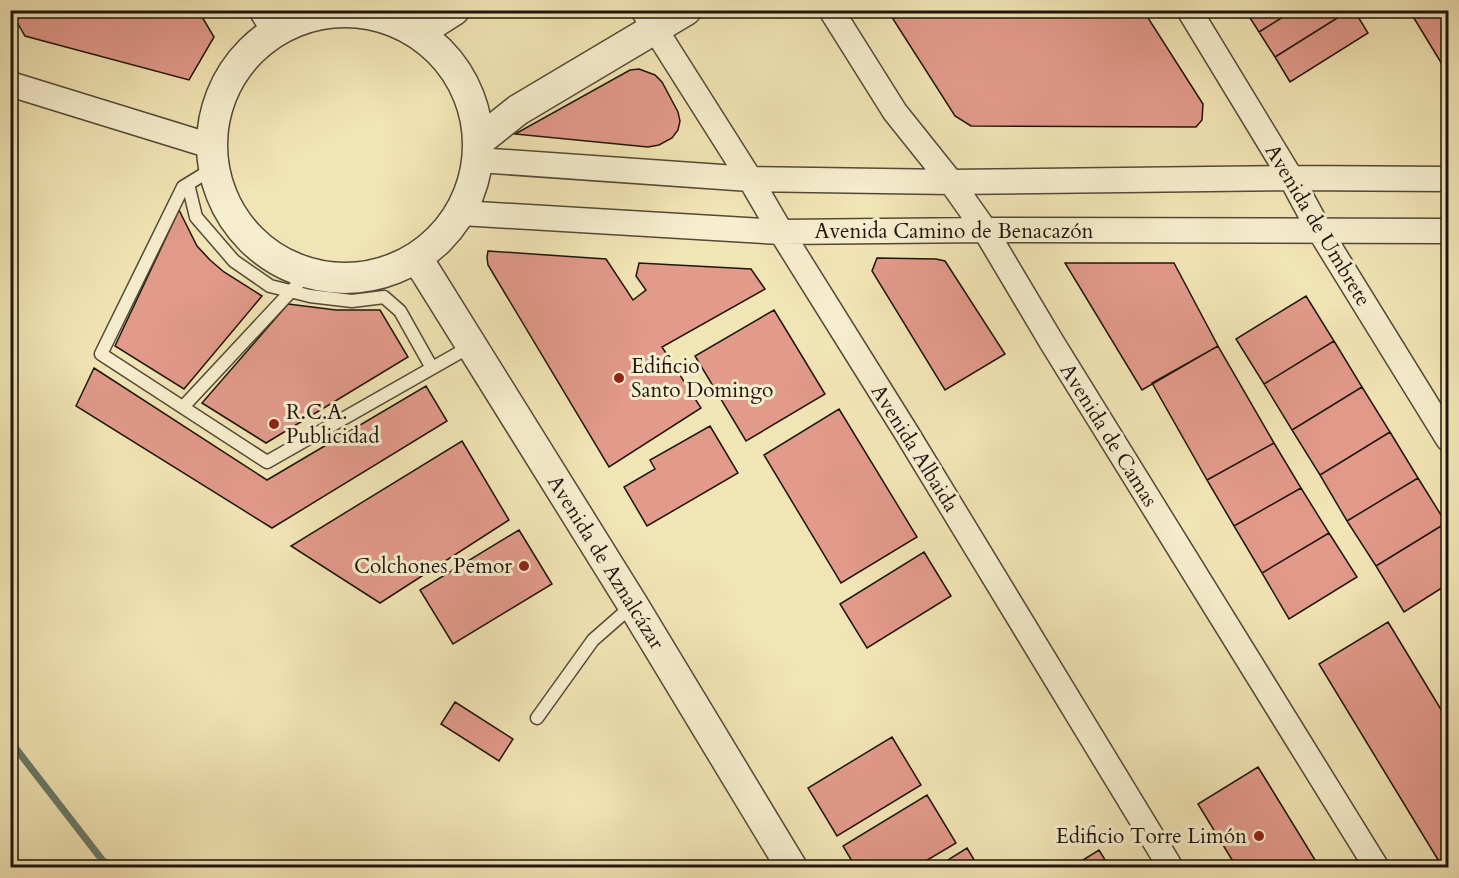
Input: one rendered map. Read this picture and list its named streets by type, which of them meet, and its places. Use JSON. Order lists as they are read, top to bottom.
{
  "streets": {
    "street": [
      "Avenida de Umbrete",
      "Avenida Camino de Benacazón",
      "Avenida de Camas",
      "Avenida Albaida",
      "Avenida de Aznalcázar"
    ]
  },
  "crossings": [
    ["Avenida de Umbrete", "Avenida Camino de Benacazón"],
    ["Avenida Camino de Benacazón", "Avenida de Camas"],
    ["Avenida Camino de Benacazón", "Avenida Albaida"]
  ],
  "places": [
    "Edificio Santo Domingo",
    "R.C.A. Publicidad",
    "Colchones Pemor",
    "Edificio Torre Limón"
  ]
}
